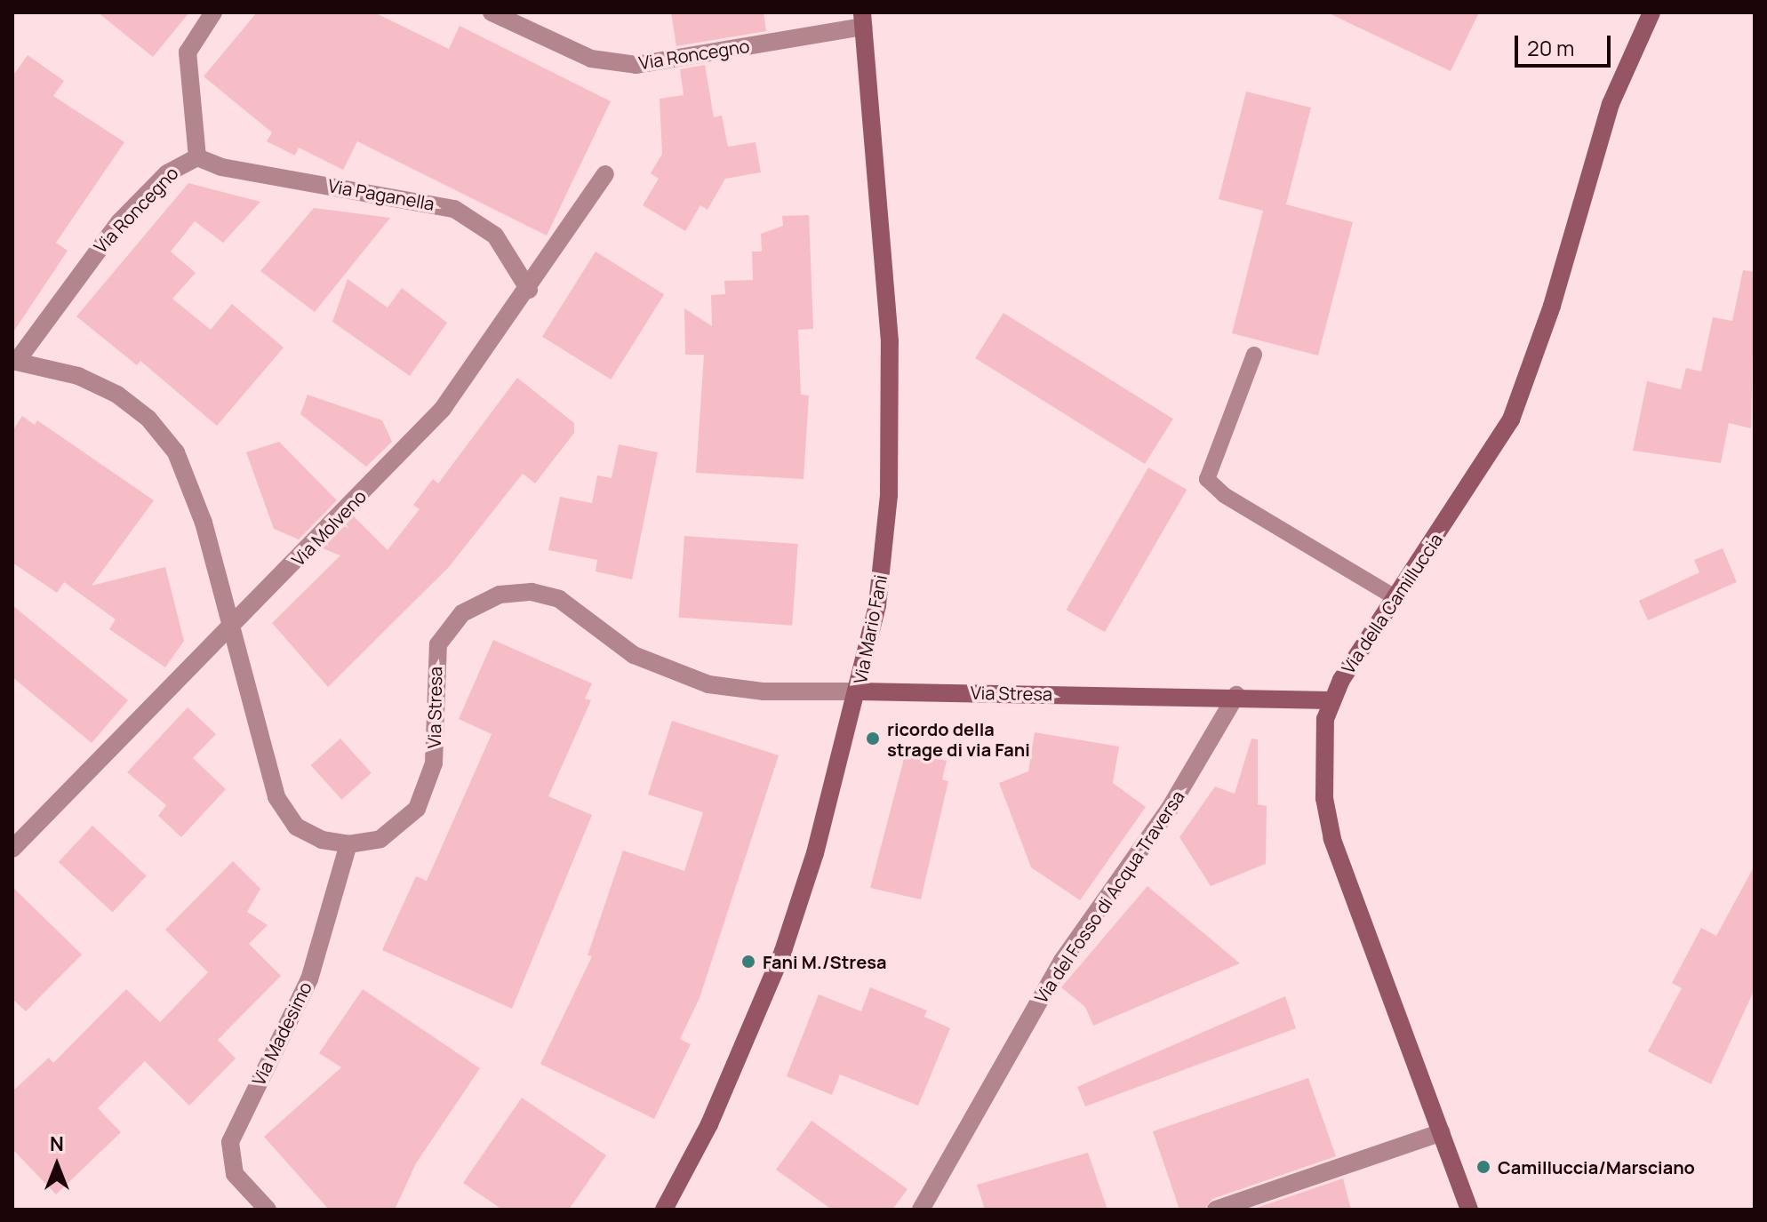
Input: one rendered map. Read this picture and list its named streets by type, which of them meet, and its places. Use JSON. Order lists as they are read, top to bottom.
{
  "streets": {
    "street": [
      "Via Roncegno",
      "Via Paganella",
      "Via Molveno",
      "Via della Camilluccia",
      "Via Mario Fani",
      "Via Stresa",
      "Via del Fosso di Acqua Traversa",
      "Via Madesimo"
    ]
  },
  "crossings": [
    ["Via Roncegno", "Via Paganella"],
    ["Via Roncegno", "Via Mario Fani"],
    ["Via Roncegno", "Via Stresa"],
    ["Via Paganella", "Via Molveno"],
    ["Via Molveno", "Via Stresa"],
    ["Via della Camilluccia", "Via Stresa"],
    ["Via Mario Fani", "Via Stresa"],
    ["Via Stresa", "Via del Fosso di Acqua Traversa"],
    ["Via Stresa", "Via Madesimo"]
  ],
  "places": ["ricordo della strage di via Fani", "Fani M./Stresa", "Camilluccia/Marsciano"],
  "scale_bar": "20 m",
  "north": "top"
}
